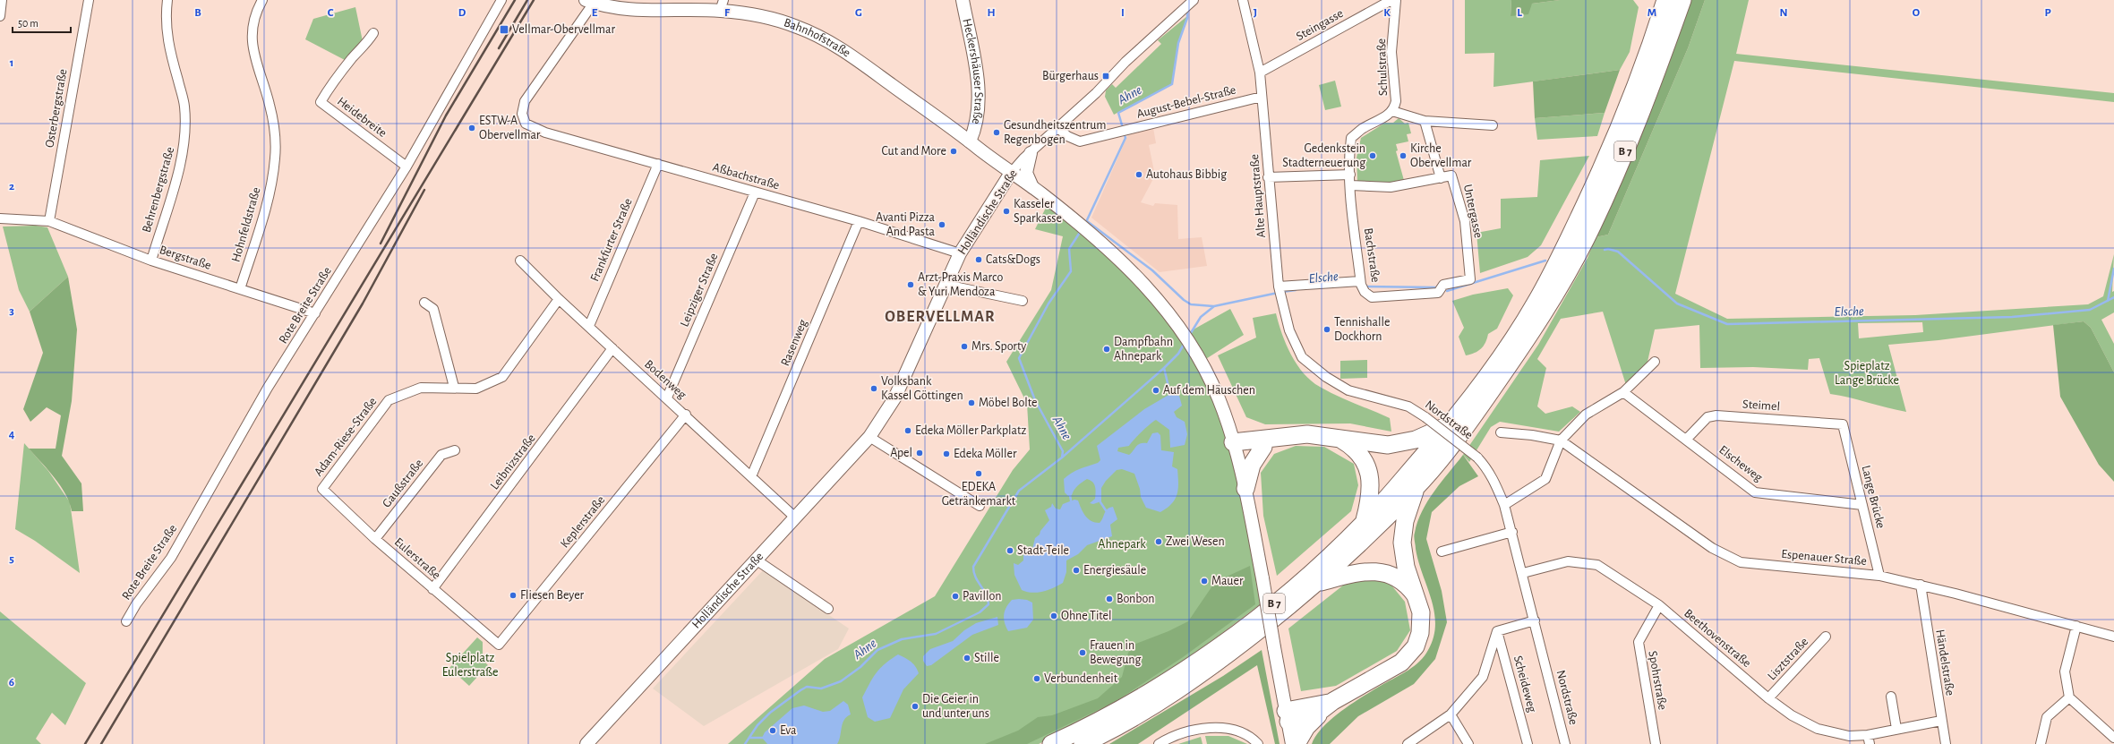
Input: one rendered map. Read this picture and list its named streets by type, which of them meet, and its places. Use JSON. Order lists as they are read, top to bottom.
{
  "streets": {
    "highway": ["B 7"],
    "main road": ["Bahnhofstraße", "Heckershäuser Straße", "Holländische Straße"],
    "street": [
      "Steingasse",
      "Schulstraße",
      "August-Bebel-Straße",
      "Osterbergstraße",
      "Heidebreite",
      "Aßbachstraße",
      "Behrenbergstraße",
      "Alte Hauptstraße",
      "Untergasse",
      "Hohnfeldstraße",
      "Frankfurter Straße",
      "Bachstraße",
      "Bergstraße",
      "Leipziger Straße",
      "Rote Breite Straße",
      "Rasenweg",
      "Bodenweg",
      "Steimel",
      "Nordstraße",
      "Adam-Riese-Straße",
      "Leibnizstraße",
      "Elscheweg",
      "Gaußstraße",
      "Lange Brücke",
      "Keplerstraße",
      "Espenauer Straße",
      "Eulerstraße",
      "Beethovenstraße",
      "Lisztstraße",
      "Händelstraße",
      "Spohrstraße",
      "Scheideweg"
    ]
  },
  "crossings": [
    ["Steingasse", "Alte Hauptstraße"],
    ["Bahnhofstraße", "Heckershäuser Straße"],
    ["Bahnhofstraße", "Aßbachstraße"],
    ["Bahnhofstraße", "Holländische Straße"],
    ["Schulstraße", "Bachstraße"],
    ["August-Bebel-Straße", "Alte Hauptstraße"],
    ["August-Bebel-Straße", "Holländische Straße"],
    ["Osterbergstraße", "Bergstraße"],
    ["Heidebreite", "Rote Breite Straße"],
    ["Aßbachstraße", "Holländische Straße"],
    ["Aßbachstraße", "Frankfurter Straße"],
    ["Aßbachstraße", "Leipziger Straße"],
    ["Aßbachstraße", "Rasenweg"],
    ["Behrenbergstraße", "Bergstraße"],
    ["Alte Hauptstraße", "Nordstraße"],
    ["Untergasse", "Bachstraße"],
    ["Holländische Straße", "Bodenweg"],
    ["Hohnfeldstraße", "Bergstraße"],
    ["Frankfurter Straße", "Bodenweg"],
    ["Bergstraße", "Rote Breite Straße"],
    ["Leipziger Straße", "Bodenweg"],
    ["Rasenweg", "Bodenweg"],
    ["Bodenweg", "Adam-Riese-Straße"],
    ["Bodenweg", "Leibnizstraße"],
    ["Bodenweg", "Keplerstraße"],
    ["Steimel", "Elscheweg"],
    ["Steimel", "Lange Brücke"],
    ["Nordstraße", "Beethovenstraße"],
    ["Adam-Riese-Straße", "Eulerstraße"],
    ["Leibnizstraße", "Eulerstraße"],
    ["Elscheweg", "Lange Brücke"],
    ["Gaußstraße", "Eulerstraße"],
    ["Lange Brücke", "Espenauer Straße"],
    ["Keplerstraße", "Eulerstraße"],
    ["Espenauer Straße", "Händelstraße"],
    ["Beethovenstraße", "Lisztstraße"],
    ["Beethovenstraße", "Händelstraße"],
    ["Beethovenstraße", "Spohrstraße"]
  ],
  "districts": ["OBERVELLMAR"],
  "water": ["Ahne", "Elsche"],
  "parks": ["Spieplatz Lange Brücke", "Ahnepark", "Spielplatz Eulerstraße"],
  "places": {
    "transit": ["Vellmar-Obervellmar", "Bürgerhaus"],
    "other": [
      "ESTW-A Obervellmar",
      "Gesundheitszentrum Regenbogen",
      "Cut and More",
      "Gedenkstein Stadterneuerung",
      "Kirche Obervellmar",
      "Autohaus Bibbig",
      "Kasseler Sparkasse",
      "Avanti Pizza And Pasta",
      "Cats&Dogs",
      "Arzt-Praxis Marco & Yuri Mendoza",
      "Tennishalle Dockhorn",
      "Mrs. Sporty",
      "Dampfbahn Ahnepark",
      "Volksbank Kassel Göttingen",
      "Auf dem Häuschen",
      "Möbel Bolte",
      "Edeka Möller Parkplatz",
      "Apel",
      "Edeka Möller",
      "EDEKA Getränkemarkt",
      "Zwei Wesen",
      "Stadt-Teile",
      "Energiesäule",
      "Mauer",
      "Fliesen Beyer",
      "Pavillon",
      "Bonbon",
      "Ohne Titel",
      "Frauen in Bewegung",
      "Stille",
      "Verbundenheit",
      "Die Geier in und unter uns",
      "Eva"
    ]
  },
  "scale_bar": "50 m",
  "grid": {
    "columns": [
      "B",
      "C",
      "D",
      "E",
      "F",
      "G",
      "H",
      "I",
      "J",
      "K",
      "L",
      "M",
      "N",
      "O",
      "P"
    ],
    "rows": [
      "1",
      "2",
      "3",
      "4",
      "5",
      "6"
    ]
  }
}
